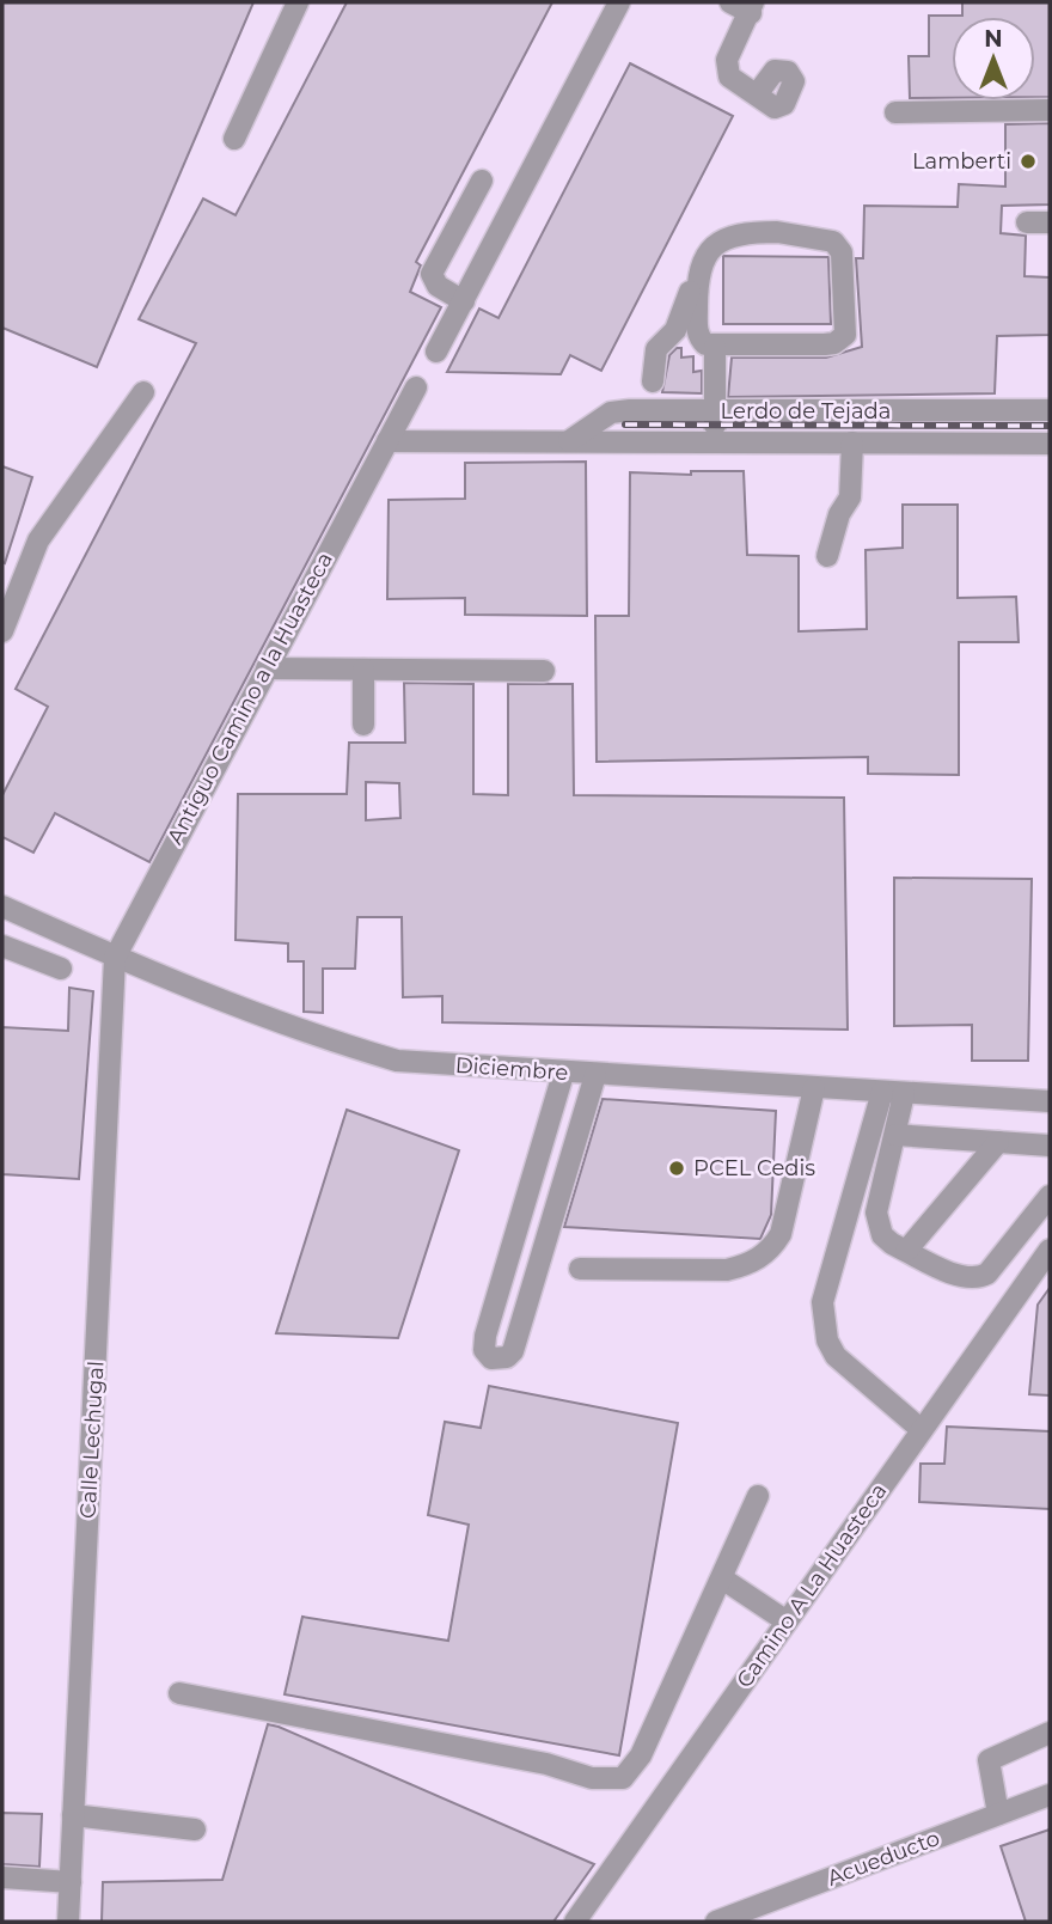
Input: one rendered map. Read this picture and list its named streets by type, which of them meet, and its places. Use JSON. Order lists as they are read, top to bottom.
{
  "streets": {
    "street": [
      "Lerdo de Tejada",
      "Antiguo Camino a la Huasteca",
      "Diciembre",
      "Calle Lechugal",
      "Camino A La Huasteca",
      "Acueducto"
    ]
  },
  "crossings": [
    ["Lerdo de Tejada", "Antiguo Camino a la Huasteca"],
    ["Antiguo Camino a la Huasteca", "Diciembre"],
    ["Antiguo Camino a la Huasteca", "Calle Lechugal"],
    ["Diciembre", "Calle Lechugal"]
  ],
  "places": ["Lamberti", "PCEL Cedis"],
  "north": "top"
}
